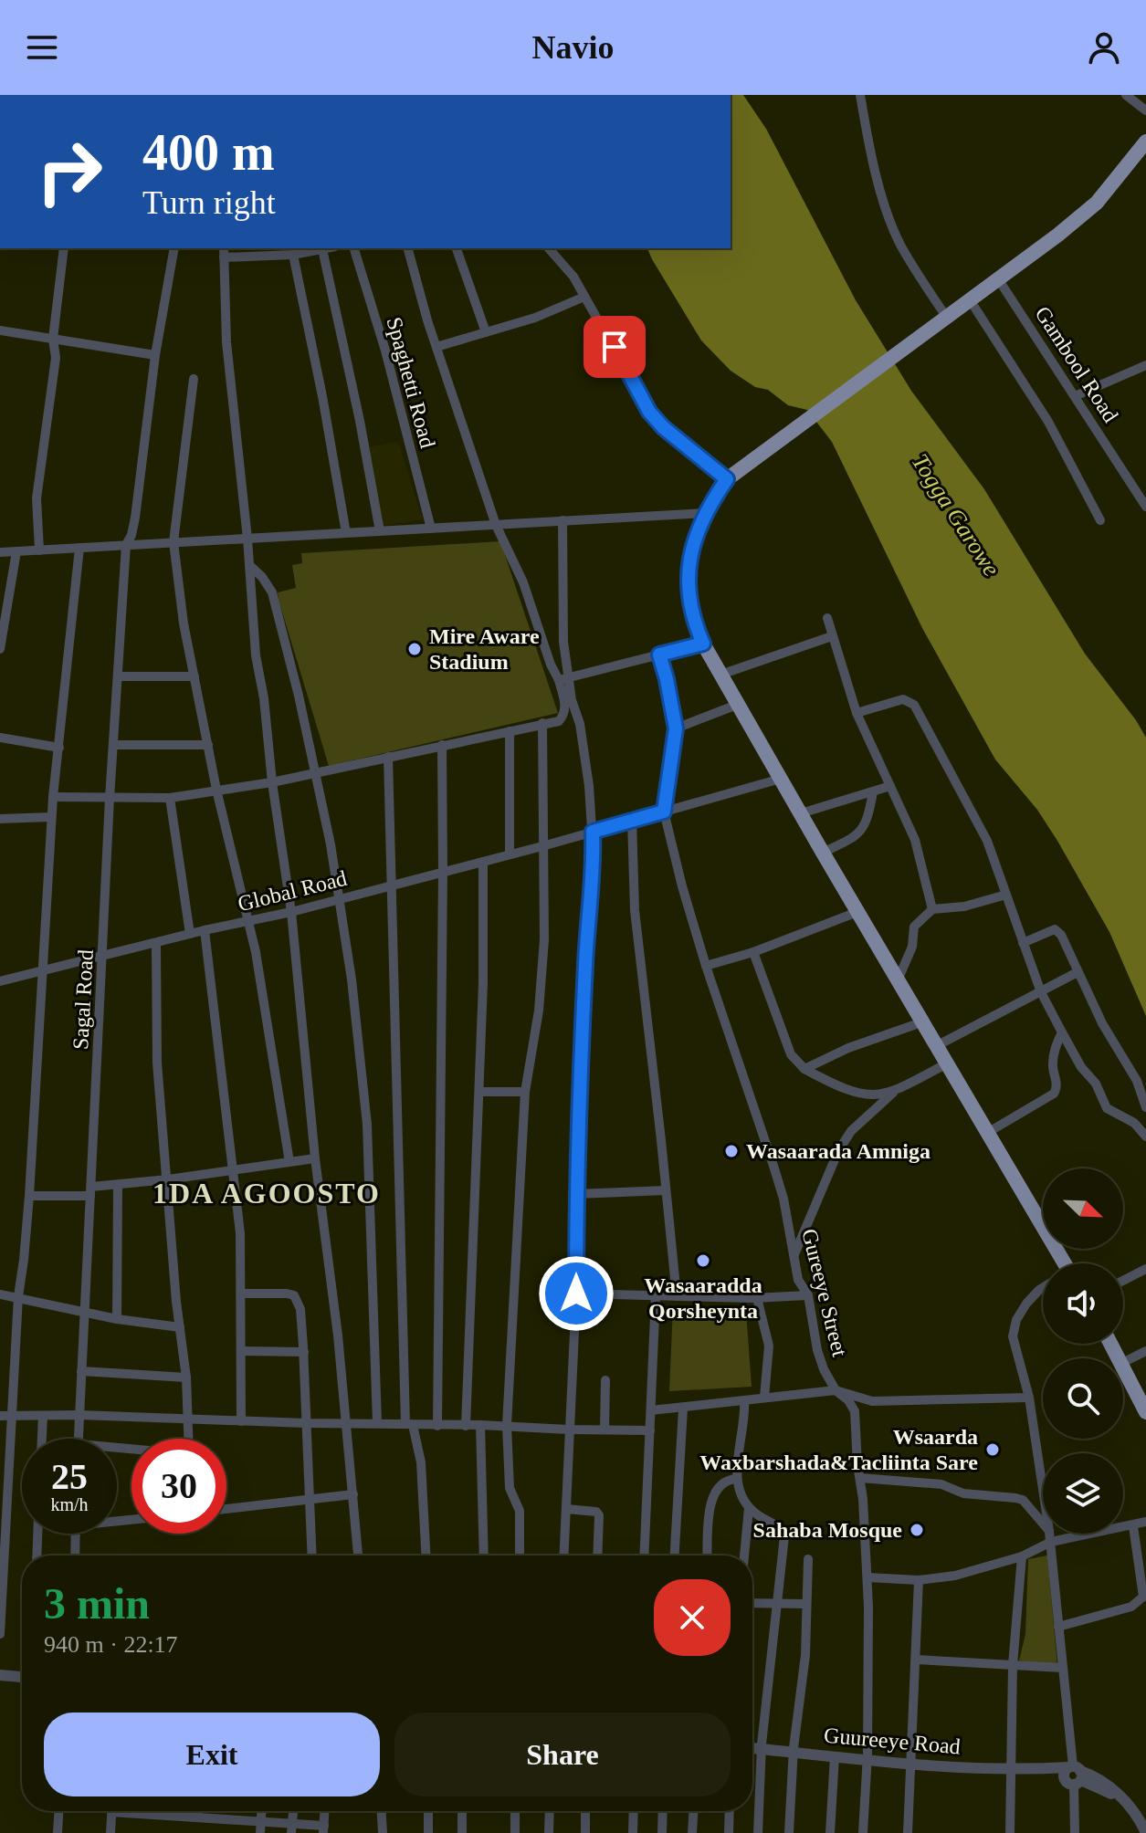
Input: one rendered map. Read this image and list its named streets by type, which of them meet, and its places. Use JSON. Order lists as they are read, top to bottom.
{
  "streets": {
    "street": [
      "Gambool Road",
      "Spaghetti Road",
      "Global Road",
      "Sagal Road",
      "Gureeye Street",
      "Guureeye Road"
    ]
  },
  "crossings": [
    ["Global Road", "Sagal Road"],
    ["Global Road", "Gureeye Street"],
    ["Gureeye Street", "Guureeye Road"]
  ],
  "districts": ["1DA AGOOSTO"],
  "water": ["Togga Garowe"],
  "places": [
    "Mire Aware Stadium",
    "Wasaarada Amniga",
    "Wasaaradda Qorsheynta",
    "Wsaarda Waxbarshada&Tacliinta Sare",
    "Sahaba Mosque"
  ],
  "north": "bottom right",
  "page": {
    "header": "Navio",
    "turn": ["400 m", "Turn right"],
    "speed": "25 km/h",
    "limit": "30",
    "heading": ["3 min", "940 m · 22:17"],
    "buttons": ["Exit", "Share"]
  }
}
